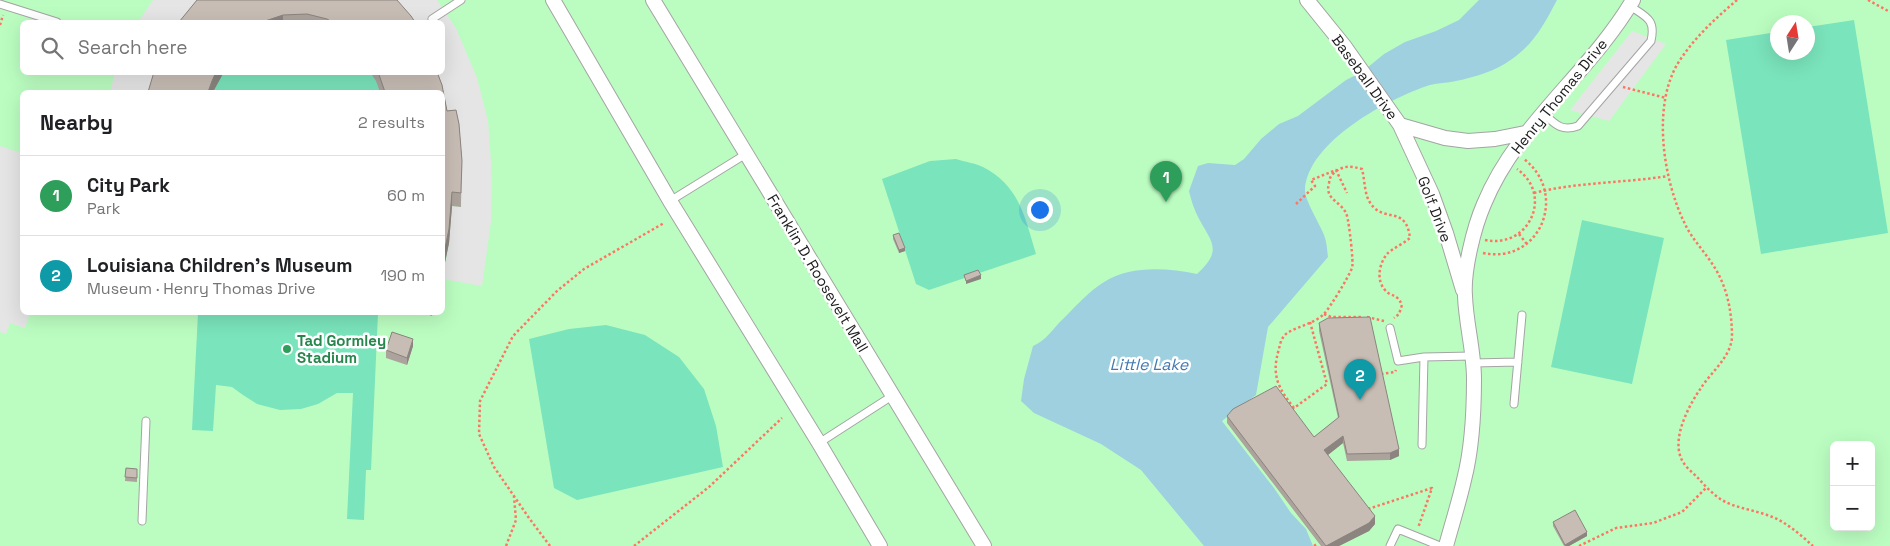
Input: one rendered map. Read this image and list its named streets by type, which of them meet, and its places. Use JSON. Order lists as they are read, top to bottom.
{
  "streets": {
    "street": [
      "Baseball Drive",
      "Henry Thomas Drive",
      "Golf Drive",
      "Franklin D. Roosevelt Mall"
    ]
  },
  "crossings": [
    ["Baseball Drive", "Henry Thomas Drive"],
    ["Baseball Drive", "Golf Drive"],
    ["Henry Thomas Drive", "Golf Drive"]
  ],
  "water": ["Little Lake"],
  "places": ["Tad Gormley Stadium"],
  "north": "top",
  "page": {
    "search": "Search here",
    "heading": ["Nearby", "2 results"],
    "list": [
      {
        "mark": "1",
        "name": "City Park",
        "note": "Park",
        "value": "60 m"
      },
      {
        "mark": "2",
        "name": "Louisiana Children's Museum",
        "note": "Museum · Henry Thomas Drive",
        "value": "190 m"
      }
    ],
    "pins": ["1", "2"],
    "map_buttons": ["+", "−"]
  }
}
